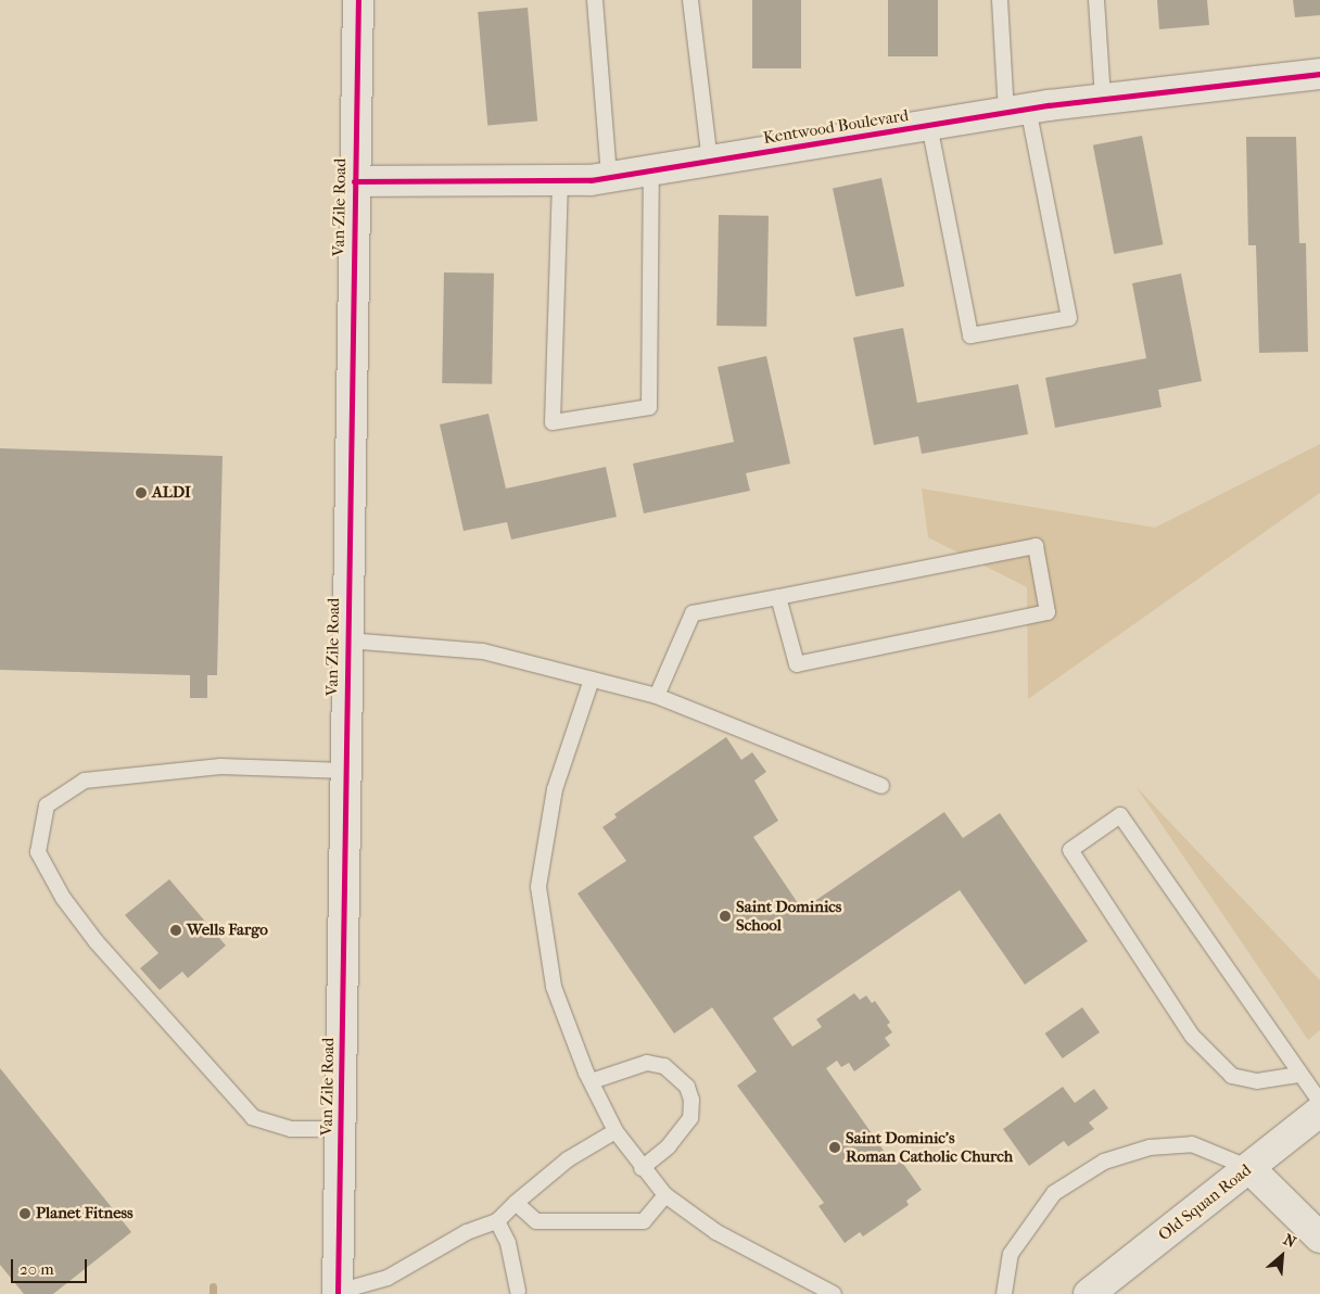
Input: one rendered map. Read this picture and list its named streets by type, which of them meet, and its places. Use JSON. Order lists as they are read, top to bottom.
{
  "streets": {
    "street": ["Kentwood Boulevard", "Van Zile Road", "Old Squan Road"]
  },
  "crossings": [
    ["Kentwood Boulevard", "Van Zile Road"]
  ],
  "places": [
    "ALDI",
    "Saint Dominics School",
    "Wells Fargo",
    "Saint Dominic's Roman Catholic Church",
    "Planet Fitness"
  ],
  "scale_bar": "20 m",
  "north": "top right"
}
